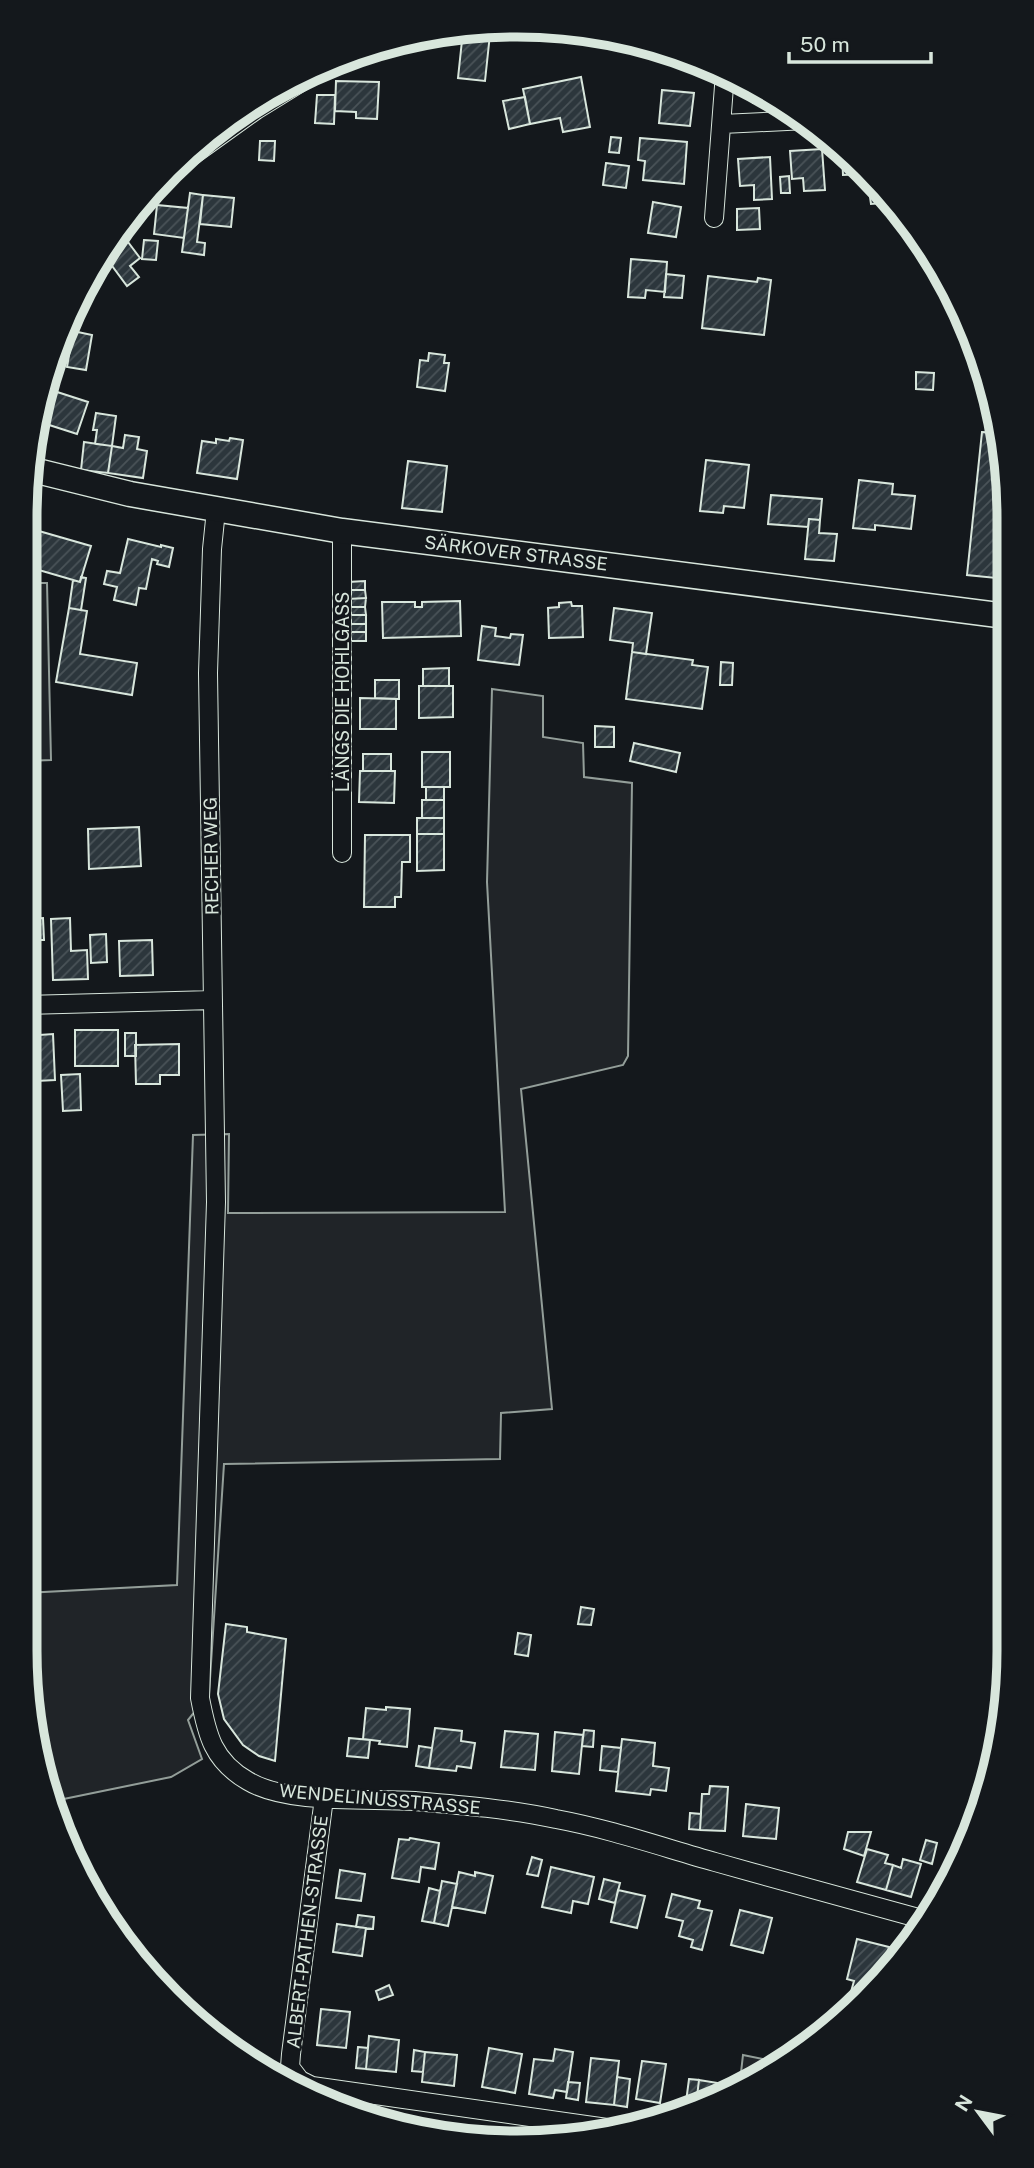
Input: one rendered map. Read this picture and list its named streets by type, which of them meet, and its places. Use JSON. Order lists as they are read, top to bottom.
{
  "streets": {
    "main road": ["SÄRKOVER STRASSE"],
    "street": [
      "LÄNGS DIE HOHLGASS",
      "RECHER WEG",
      "WENDELINUSSTRASSE",
      "ALBERT-PATHEN-STRASSE"
    ]
  },
  "crossings": [
    ["SÄRKOVER STRASSE", "LÄNGS DIE HOHLGASS"],
    ["SÄRKOVER STRASSE", "RECHER WEG"],
    ["RECHER WEG", "WENDELINUSSTRASSE"],
    ["WENDELINUSSTRASSE", "ALBERT-PATHEN-STRASSE"]
  ],
  "scale_bar": "50 m",
  "north": "top left"
}
